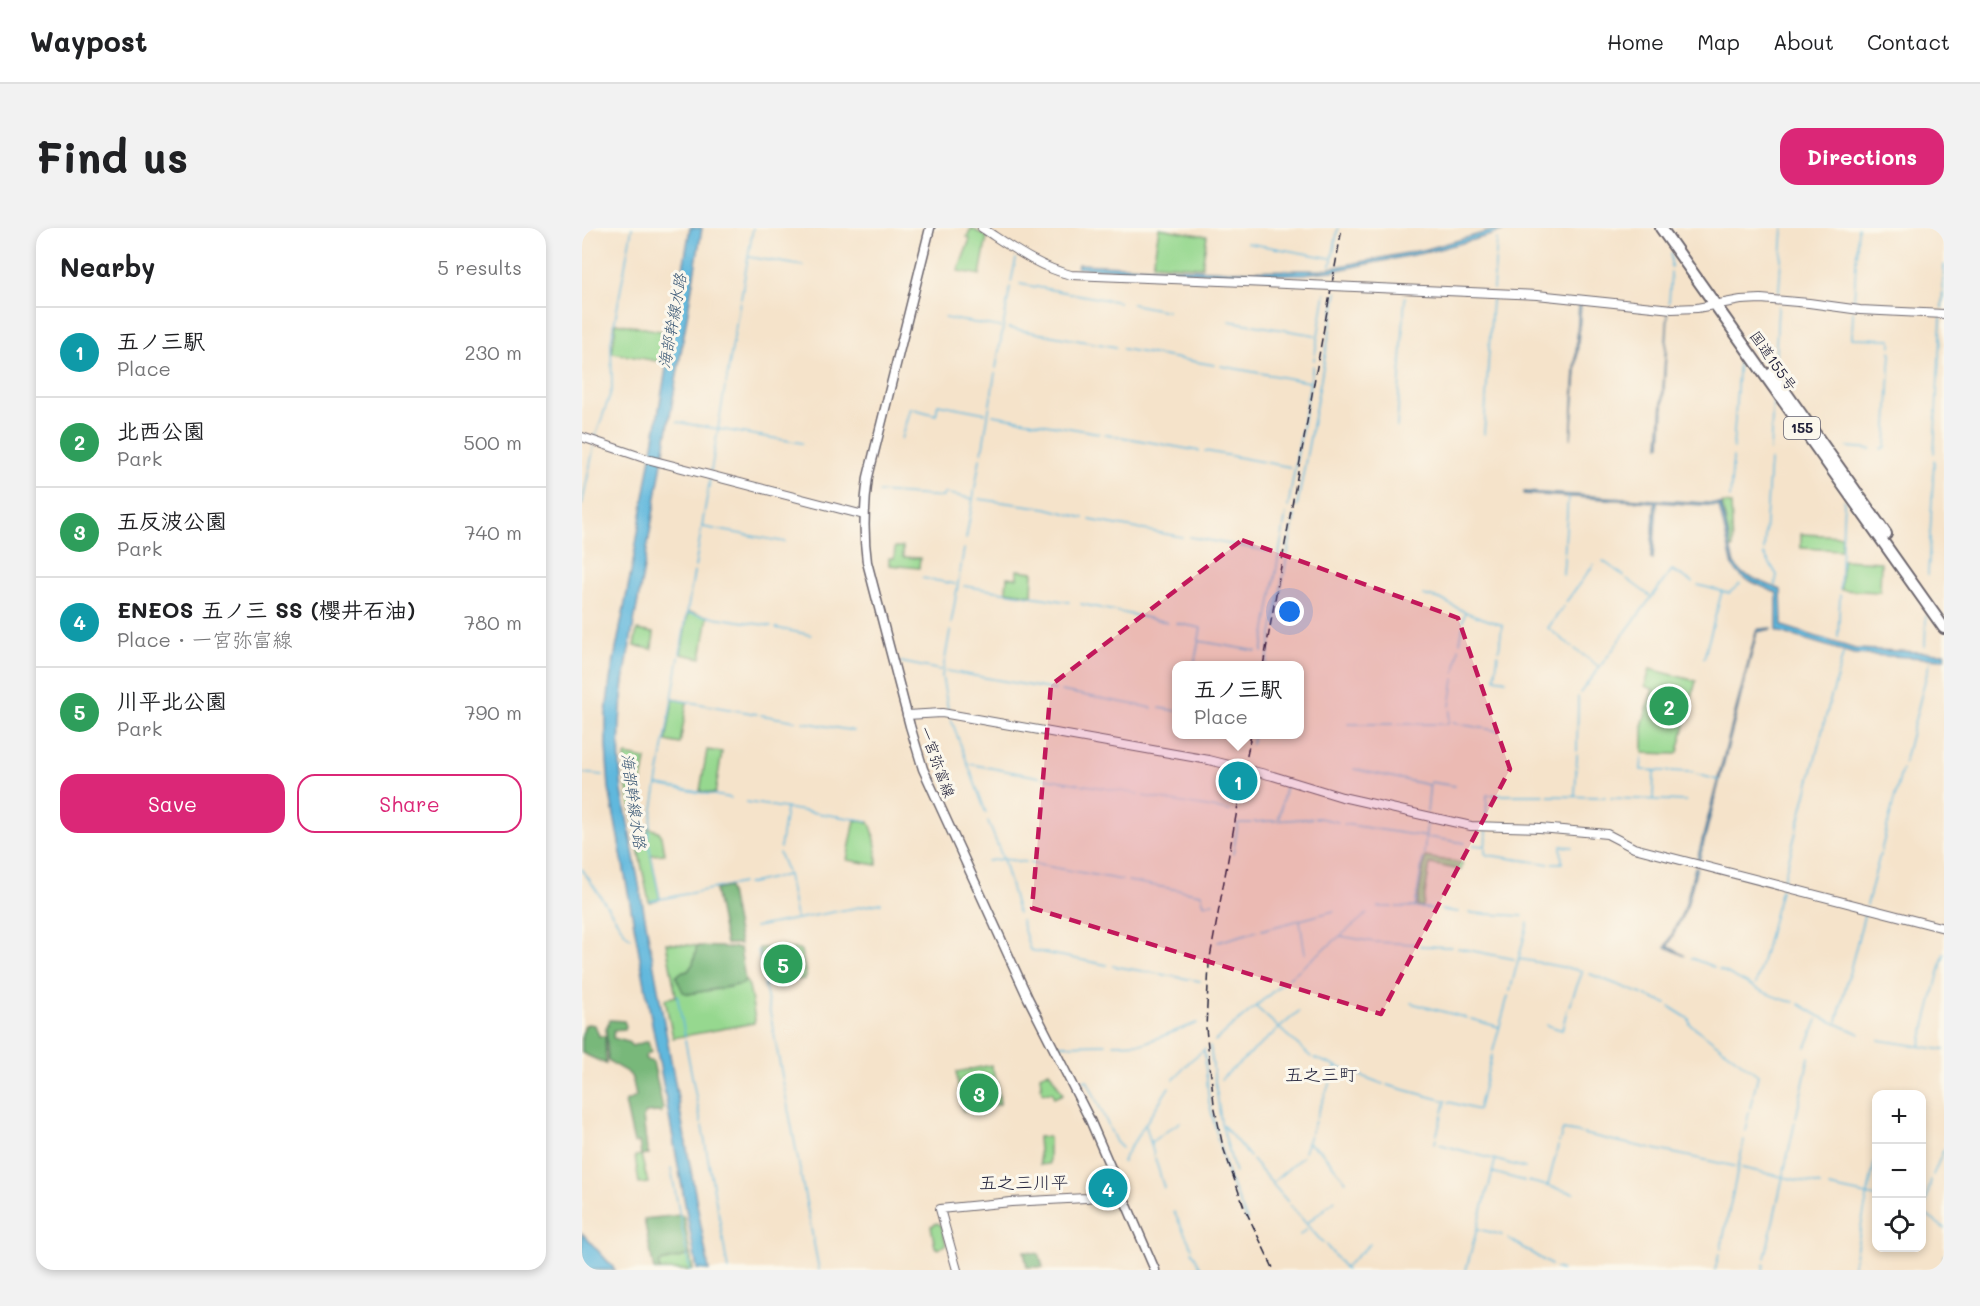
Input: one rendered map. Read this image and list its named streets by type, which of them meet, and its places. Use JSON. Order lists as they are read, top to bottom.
{
  "streets": {
    "highway": ["国道155号", "155"],
    "main road": ["一宮弥富線"]
  },
  "districts": ["五之三町", "五之三川平"],
  "water": ["海部幹線水路"],
  "page": {
    "header": "Waypost",
    "nav": [
      "Home",
      "Map",
      "About",
      "Contact"
    ],
    "buttons": [
      "Directions",
      ["Save", "Share"]
    ],
    "title": "Find us",
    "heading": ["Nearby", "5 results"],
    "list": [
      {
        "mark": "1",
        "name": "五ノ三駅",
        "note": "Place",
        "value": "230 m"
      },
      {
        "mark": "2",
        "name": "北西公園",
        "note": "Park",
        "value": "500 m"
      },
      {
        "mark": "3",
        "name": "五反波公園",
        "note": "Park",
        "value": "740 m"
      },
      {
        "mark": "4",
        "name": "ENEOS 五ノ三 SS (櫻井石油)",
        "note": "Place · 一宮弥富線",
        "value": "780 m"
      },
      {
        "mark": "5",
        "name": "川平北公園",
        "note": "Park",
        "value": "790 m"
      }
    ],
    "popup": ["五ノ三駅", "Place"],
    "pins": [
      "2",
      "1",
      "5",
      "3",
      "4"
    ],
    "map_buttons": ["+", "−"]
  }
}
